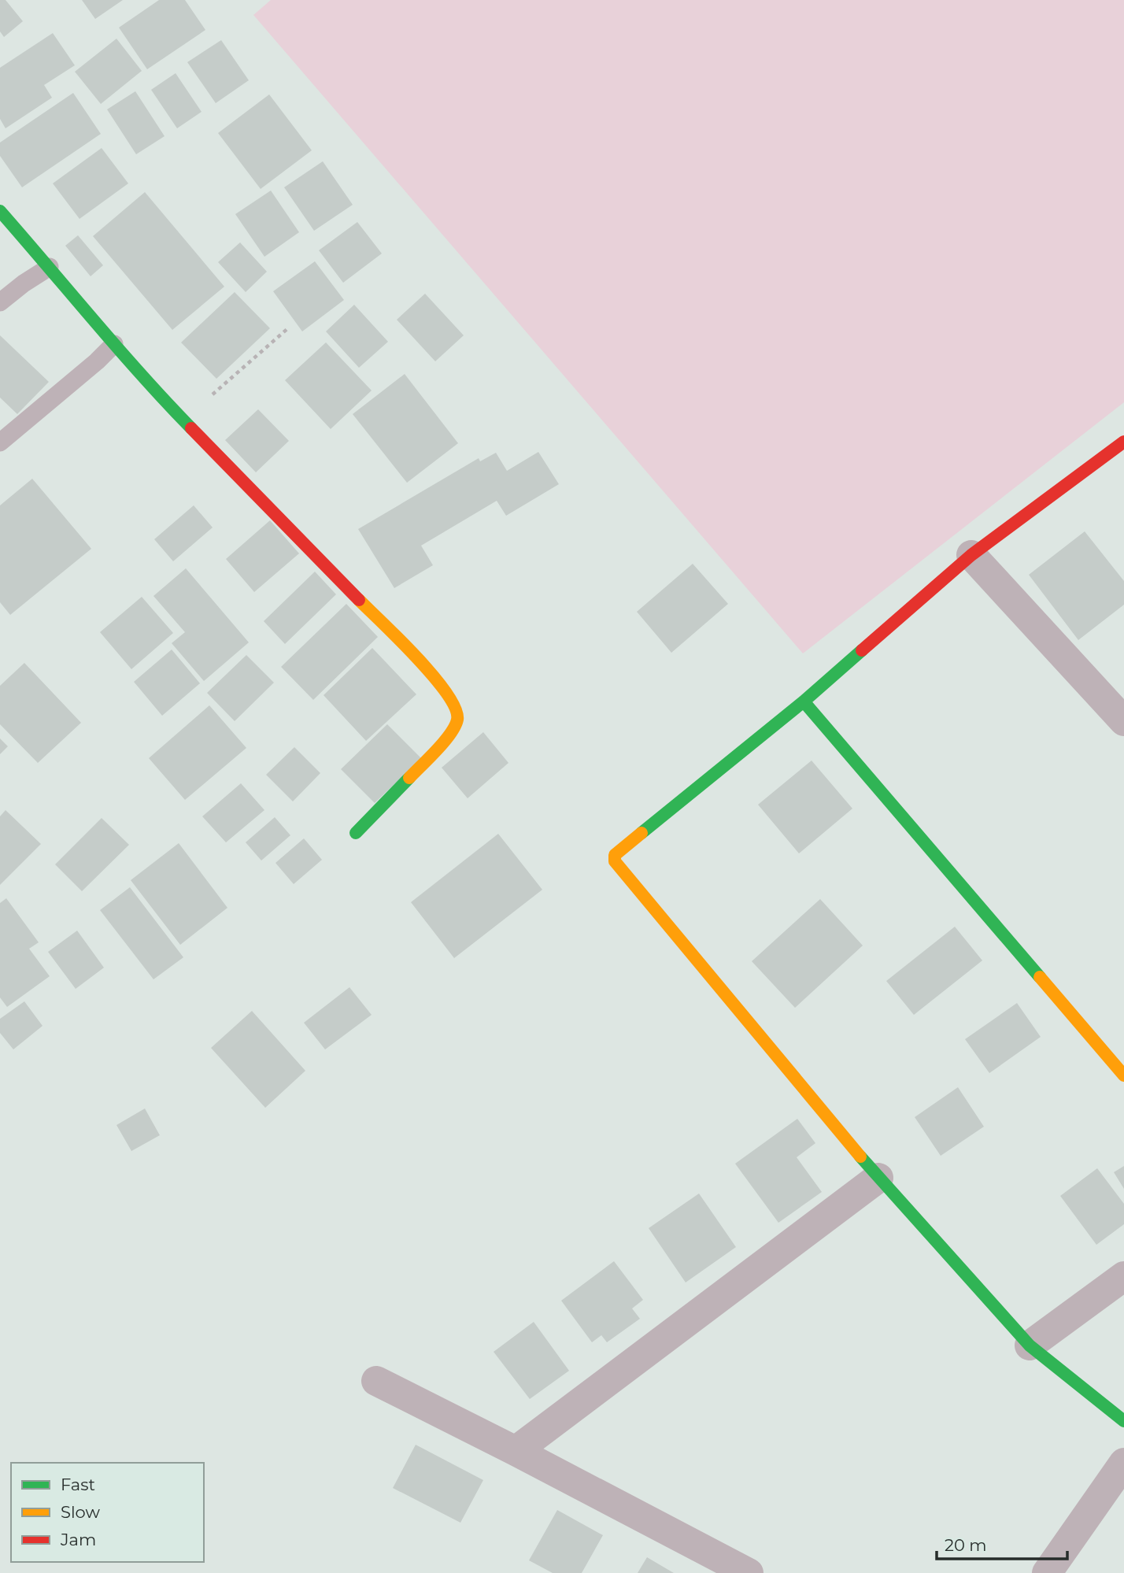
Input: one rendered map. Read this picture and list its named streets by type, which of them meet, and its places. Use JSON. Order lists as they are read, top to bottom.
{
  "legend": ["Fast", "Slow", "Jam"],
  "scale_bar": "20 m"
}
